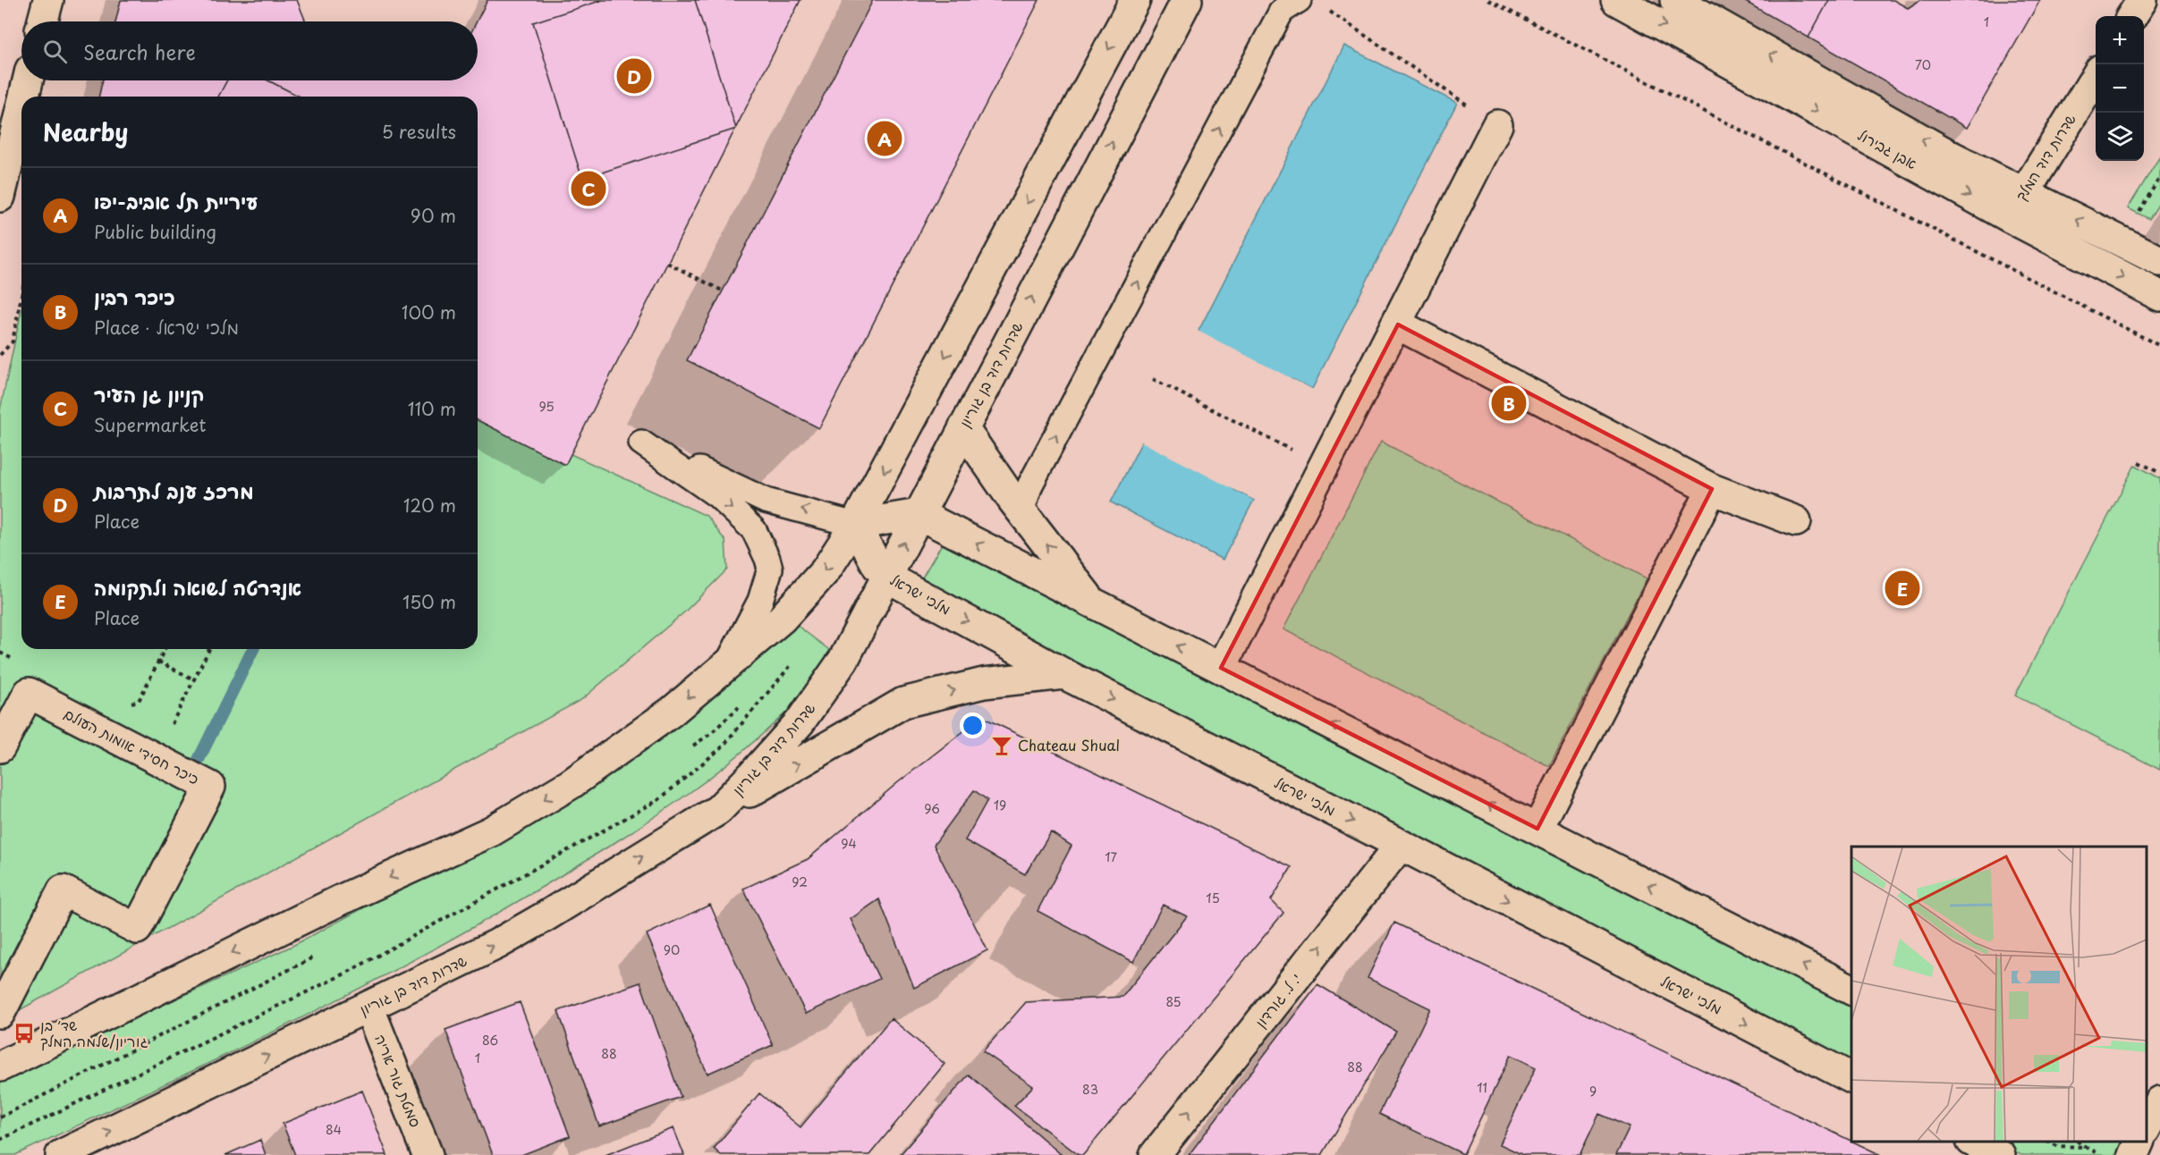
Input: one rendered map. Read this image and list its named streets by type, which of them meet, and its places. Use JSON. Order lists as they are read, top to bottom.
{
  "streets": {
    "street": [
      "אבן גבירול",
      "שדרות דוד המלך",
      "שדרות דוד בן גוריון",
      "מלכי ישראל",
      "כיכר חסידי אומות העולם",
      "י. ל. גורדון",
      "סמטת גור אריה"
    ]
  },
  "crossings": [
    ["אבן גבירול", "שדרות דוד המלך"],
    ["שדרות דוד בן גוריון", "מלכי ישראל"],
    ["שדרות דוד בן גוריון", "סמטת גור אריה"],
    ["מלכי ישראל", "י. ל. גורדון"]
  ],
  "one_way": ["י. ל. גורדון"],
  "places": {
    "bar": ["Chateau Shual"],
    "bus stop": ["שד׳ בן גוריון/שלמה המלך"]
  },
  "house_numbers": [
    "1",
    "70",
    "95",
    "19",
    "96",
    "94",
    "17",
    "92",
    "15",
    "90",
    "85",
    "86",
    "88",
    "1",
    "88",
    "11",
    "83",
    "9",
    "84"
  ],
  "page": {
    "map_buttons": ["+", "−"],
    "search": "Search here",
    "pins": [
      "D",
      "A",
      "C",
      "B",
      "E"
    ],
    "heading": ["Nearby", "5 results"],
    "list": [
      {
        "mark": "A",
        "name": "עיריית תל אביב-יפו",
        "note": "Public building",
        "value": "90 m"
      },
      {
        "mark": "B",
        "name": "כיכר רבין",
        "note": "Place · מלכי ישראל",
        "value": "100 m"
      },
      {
        "mark": "C",
        "name": "קניון גן העיר",
        "note": "Supermarket",
        "value": "110 m"
      },
      {
        "mark": "D",
        "name": "מרכז ענב לתרבות",
        "note": "Place",
        "value": "120 m"
      },
      {
        "mark": "E",
        "name": "אנדרטה לשואה ולתקומה",
        "note": "Place",
        "value": "150 m"
      }
    ]
  }
}
